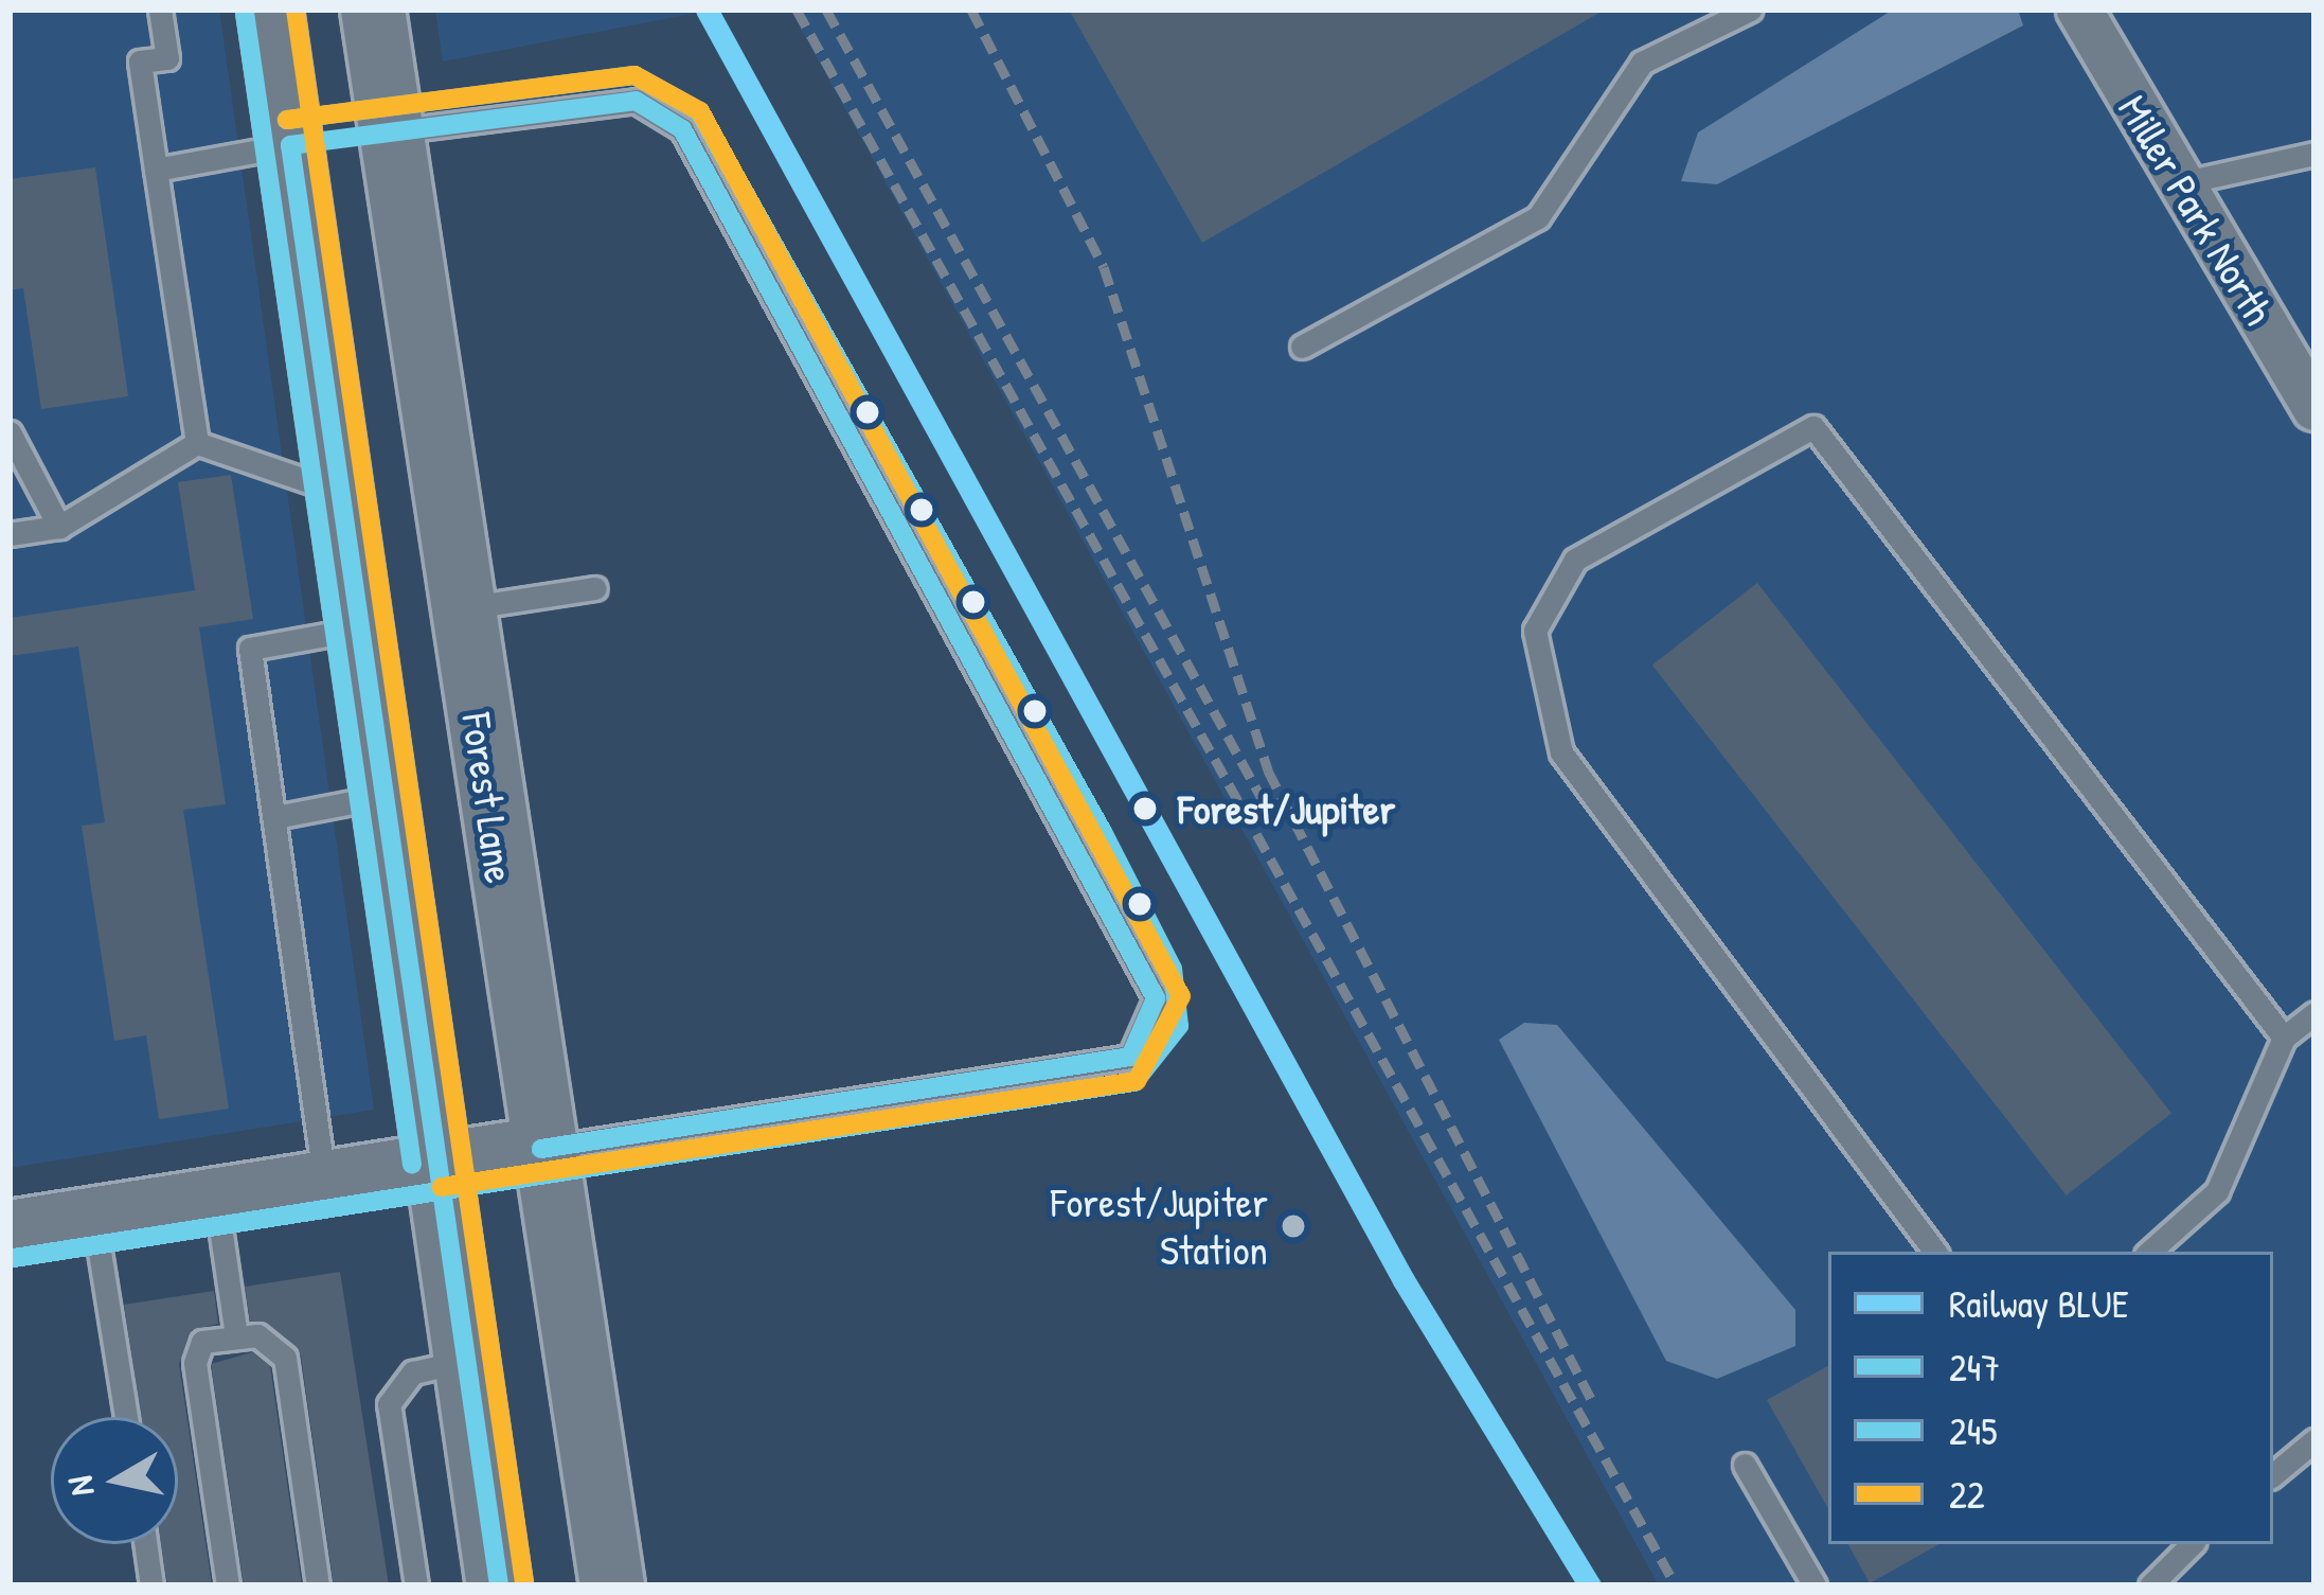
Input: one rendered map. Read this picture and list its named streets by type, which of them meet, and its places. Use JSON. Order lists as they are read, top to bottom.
{
  "streets": {
    "main road": ["Forest Lane"],
    "street": ["Miller Park North"]
  },
  "places": ["Forest/Jupiter", "Forest/Jupiter Station"],
  "lines": [
    "rail line BLUE",
    "transit line 22",
    "transit line 245",
    "transit line 247"
  ],
  "legend": [
    "Railway BLUE",
    "247",
    "245",
    "22"
  ],
  "north": "left"
}
